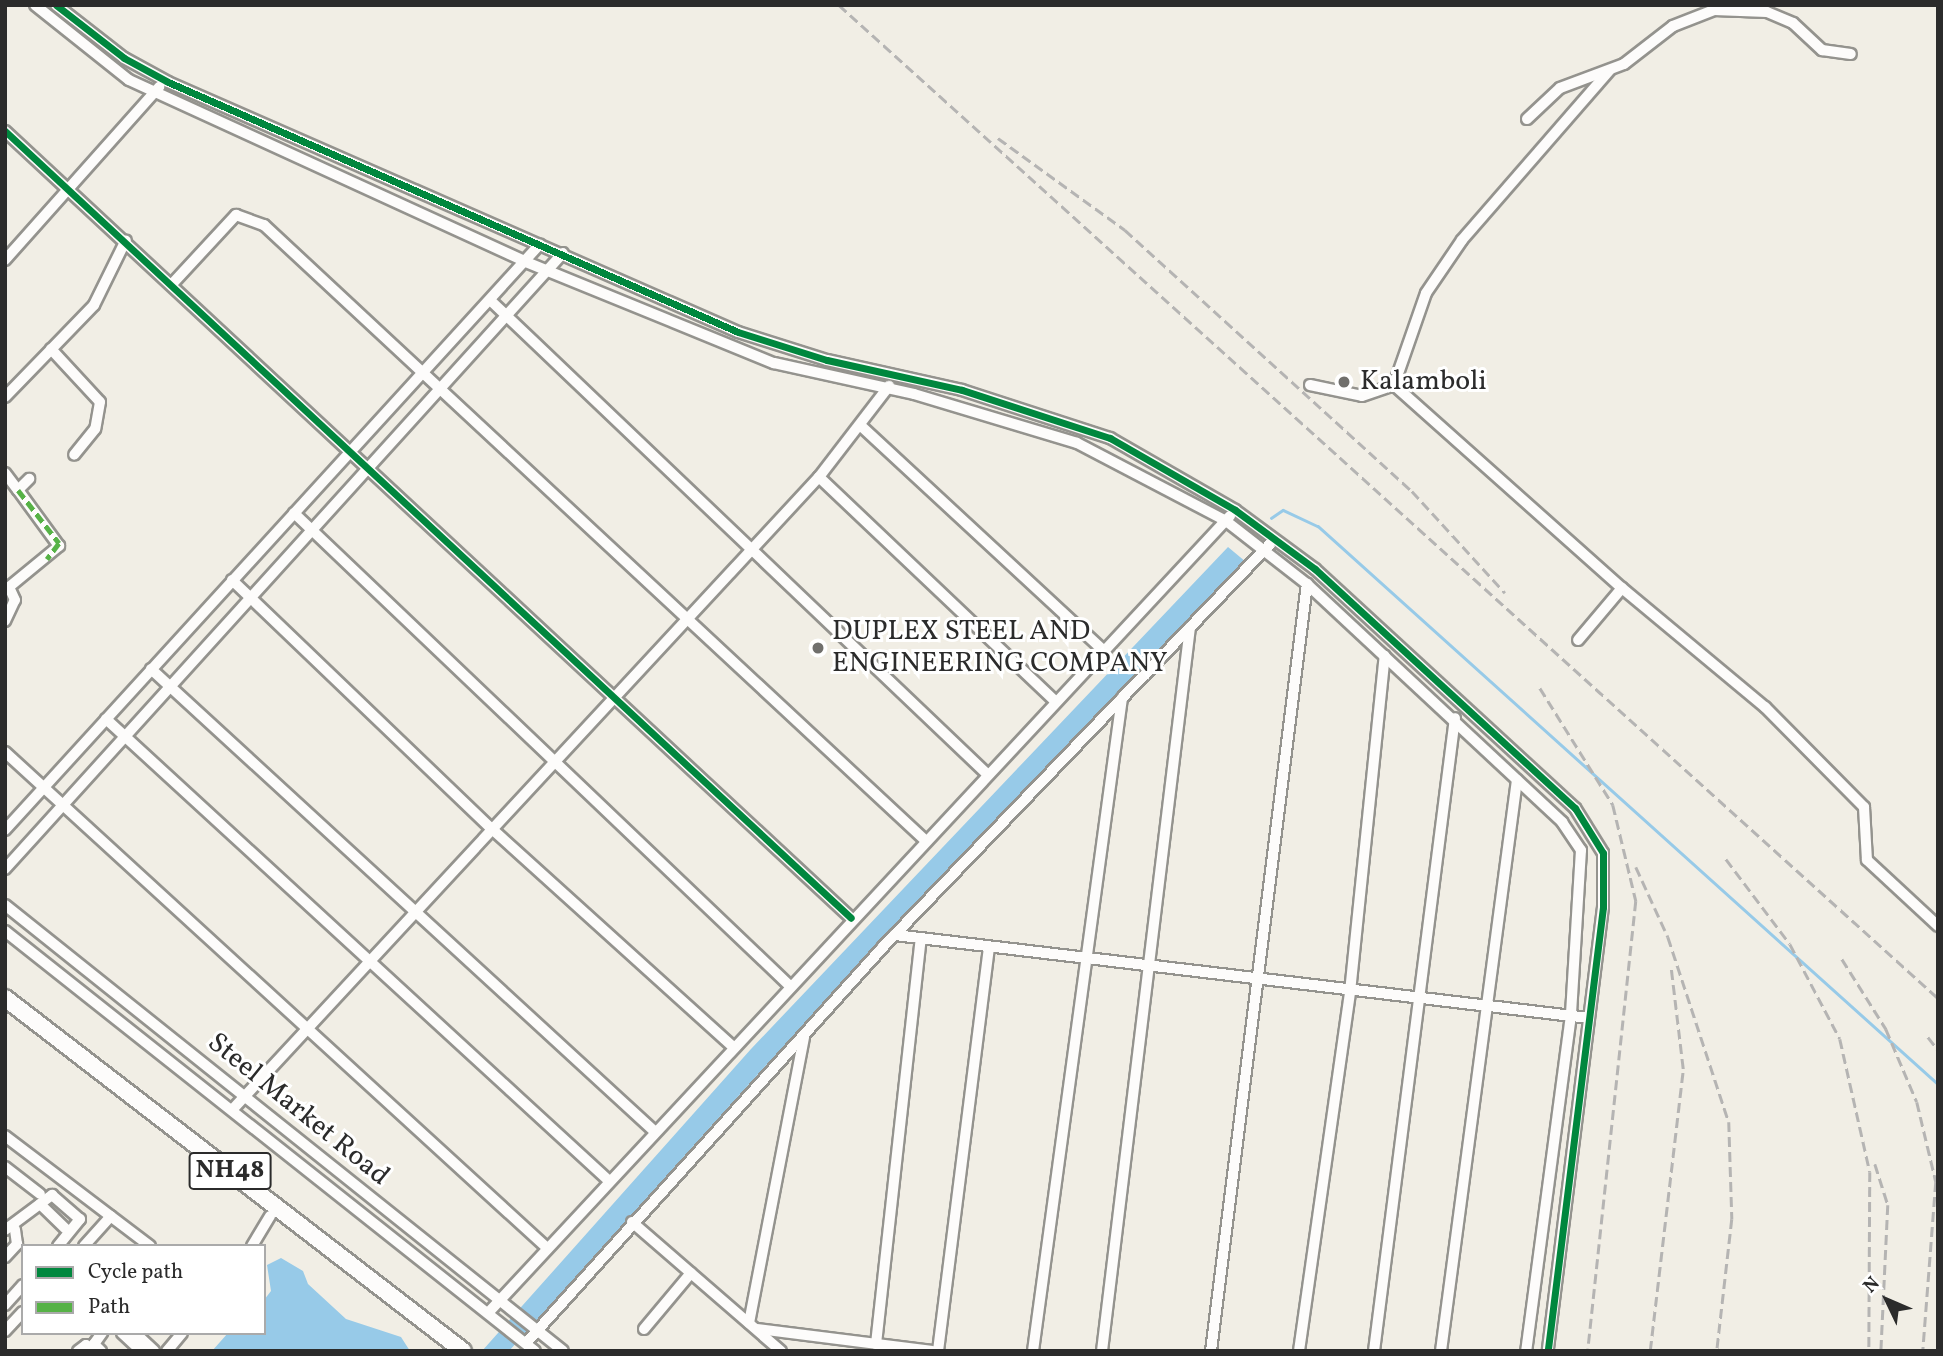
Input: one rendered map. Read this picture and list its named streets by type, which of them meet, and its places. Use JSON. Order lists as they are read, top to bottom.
{
  "streets": {
    "highway": ["NH48"],
    "street": ["Steel Market Road"]
  },
  "places": ["Kalamboli", "DUPLEX STEEL AND ENGINEERING COMPANY"],
  "legend": ["Cycle path", "Path"],
  "north": "top left"
}
